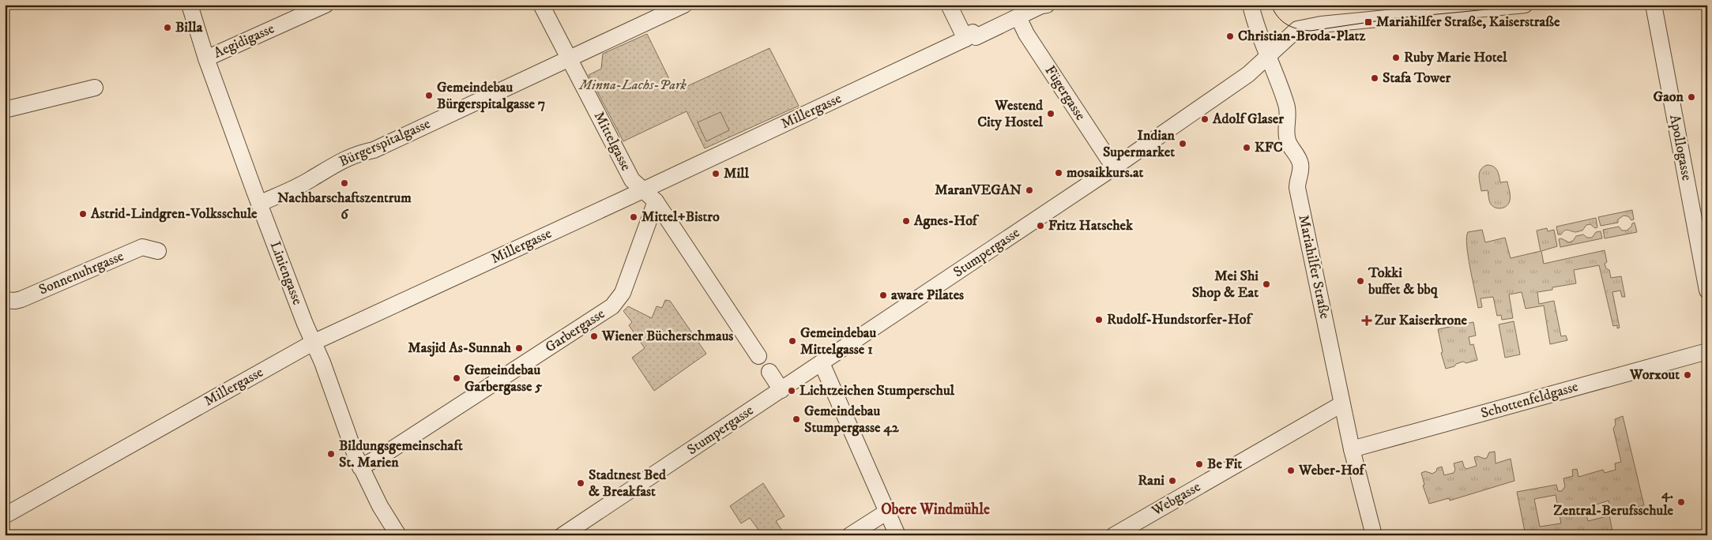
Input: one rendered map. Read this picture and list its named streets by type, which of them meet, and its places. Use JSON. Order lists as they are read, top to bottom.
{
  "streets": {
    "street": [
      "Aegidigasse",
      "Fügergasse",
      "Millergasse",
      "Mittelgasse",
      "Bürgerspitalgasse",
      "Apollogasse",
      "Stumpergasse",
      "Mariahilfer Straße",
      "Sonnenuhrgasse",
      "Liniengasse",
      "Garbergasse",
      "Schottenfeldgasse",
      "Webgasse"
    ]
  },
  "crossings": [
    ["Aegidigasse", "Liniengasse"],
    ["Fügergasse", "Millergasse"],
    ["Fügergasse", "Stumpergasse"],
    ["Millergasse", "Mittelgasse"],
    ["Millergasse", "Liniengasse"],
    ["Mittelgasse", "Bürgerspitalgasse"],
    ["Mittelgasse", "Garbergasse"],
    ["Bürgerspitalgasse", "Liniengasse"],
    ["Stumpergasse", "Mariahilfer Straße"],
    ["Mariahilfer Straße", "Schottenfeldgasse"],
    ["Mariahilfer Straße", "Webgasse"],
    ["Liniengasse", "Garbergasse"]
  ],
  "districts": ["Obere Windmühle"],
  "parks": ["Minna-Lachs-Park"],
  "places": {
    "transit": ["Mariahilfer Straße, Kaiserstraße"],
    "other": [
      "Billa",
      "Christian-Broda-Platz",
      "Ruby Marie Hotel",
      "Stafa Tower",
      "Gemeindebau Bürgerspitalgasse 7",
      "Gaon",
      "Westend City Hostel",
      "Adolf Glaser",
      "Indian Supermarket",
      "KFC",
      "mosaikkurs.at",
      "Mill",
      "Nachbarschaftszentrum 6",
      "MaranVEGAN",
      "Astrid-Lindgren-Volksschule",
      "Mittel+Bistro",
      "Agnes-Hof",
      "Fritz Hatschek",
      "Tokki buffet & bbq",
      "Mei Shi Shop & Eat",
      "aware Pilates",
      "Rudolf-Hundstorfer-Hof",
      "Wiener Bücherschmaus",
      "Gemeindebau Mittelgasse 1",
      "Masjid As-Sunnah",
      "Worxout",
      "Gemeindebau Garbergasse 5",
      "Lichtzeichen Stumperschul",
      "Gemeindebau Stumpergasse 42",
      "Bildungsgemeinschaft St. Marien",
      "Be Fit",
      "Weber-Hof",
      "Rani",
      "Stadtnest Bed & Breakfast",
      "4. Zentral-Berufsschule"
    ],
    "health": ["Zur Kaiserkrone"]
  }
}
